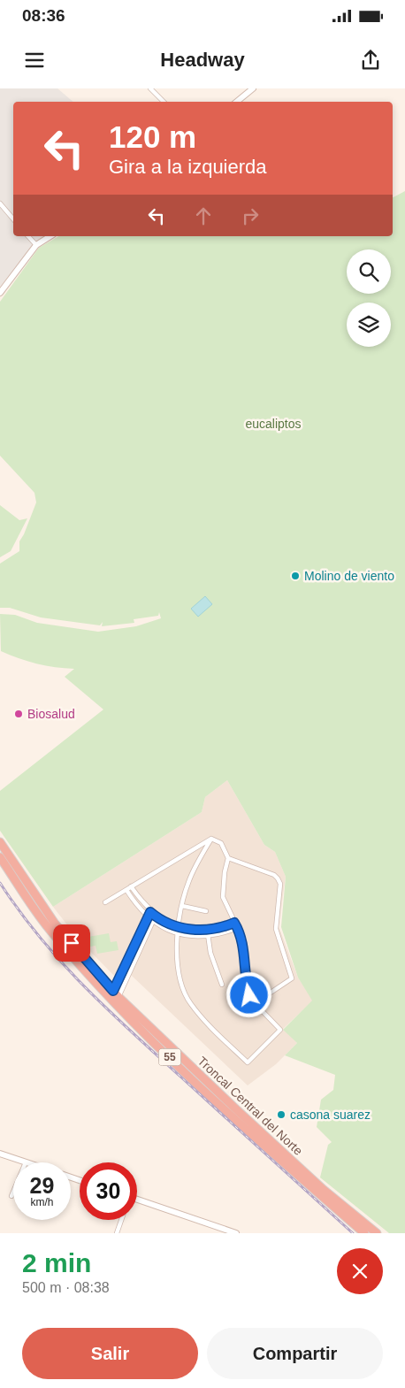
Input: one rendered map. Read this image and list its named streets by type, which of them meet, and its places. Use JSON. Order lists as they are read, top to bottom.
{
  "streets": {
    "highway": ["55", "Troncal Central del Norte"]
  },
  "parks": ["eucaliptos"],
  "places": ["Molino de viento", "Biosalud", "casona suarez"],
  "page": {
    "status": "08:36",
    "header": "Headway",
    "turn": ["120 m", "Gira a la izquierda"],
    "speed": "29 km/h",
    "limit": "30",
    "heading": ["2 min", "500 m · 08:38"],
    "buttons": ["Salir", "Compartir"]
  }
}
